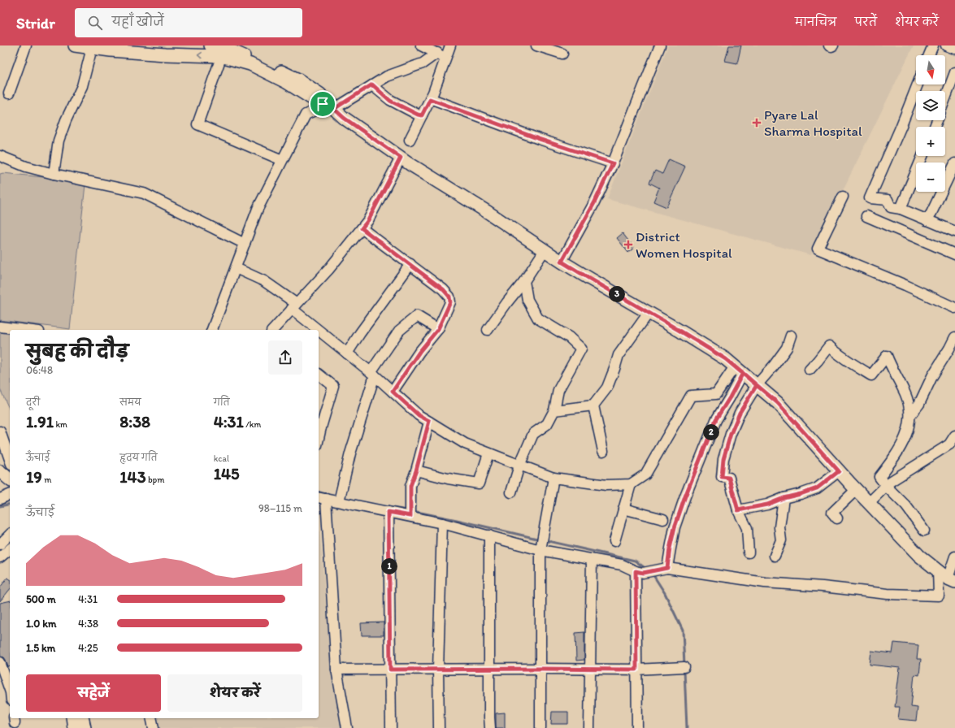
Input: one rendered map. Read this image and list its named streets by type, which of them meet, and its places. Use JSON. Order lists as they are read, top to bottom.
{
  "places": {
    "health": ["Pyare Lal Sharma Hospital", "District Women Hospital"]
  },
  "north": "bottom",
  "page": {
    "header": "Stridr",
    "search": "यहाँ खोजें",
    "nav": ["मानचित्र", "परतें", "शेयर करें"],
    "map_buttons": ["+", "−"],
    "pins": ["3", "2", "1"],
    "heading": ["सुबह की दौड़", "06:48"],
    "stats": [
      ["दूरी", "1.91 km"],
      ["समय", "8:38"],
      ["गति", "4:31 /km"],
      ["ऊँचाई", "19 m"],
      ["हृदय गति", "143 bpm"],
      ["kcal", "145"]
    ],
    "chart": ["ऊँचाई", "98–115 m"],
    "list": [
      {
        "name": "500 m",
        "note": "4:31"
      },
      {
        "name": "1.0 km",
        "note": "4:38"
      },
      {
        "name": "1.5 km",
        "note": "4:25"
      }
    ],
    "buttons": ["सहेजें", "शेयर करें"]
  }
}
